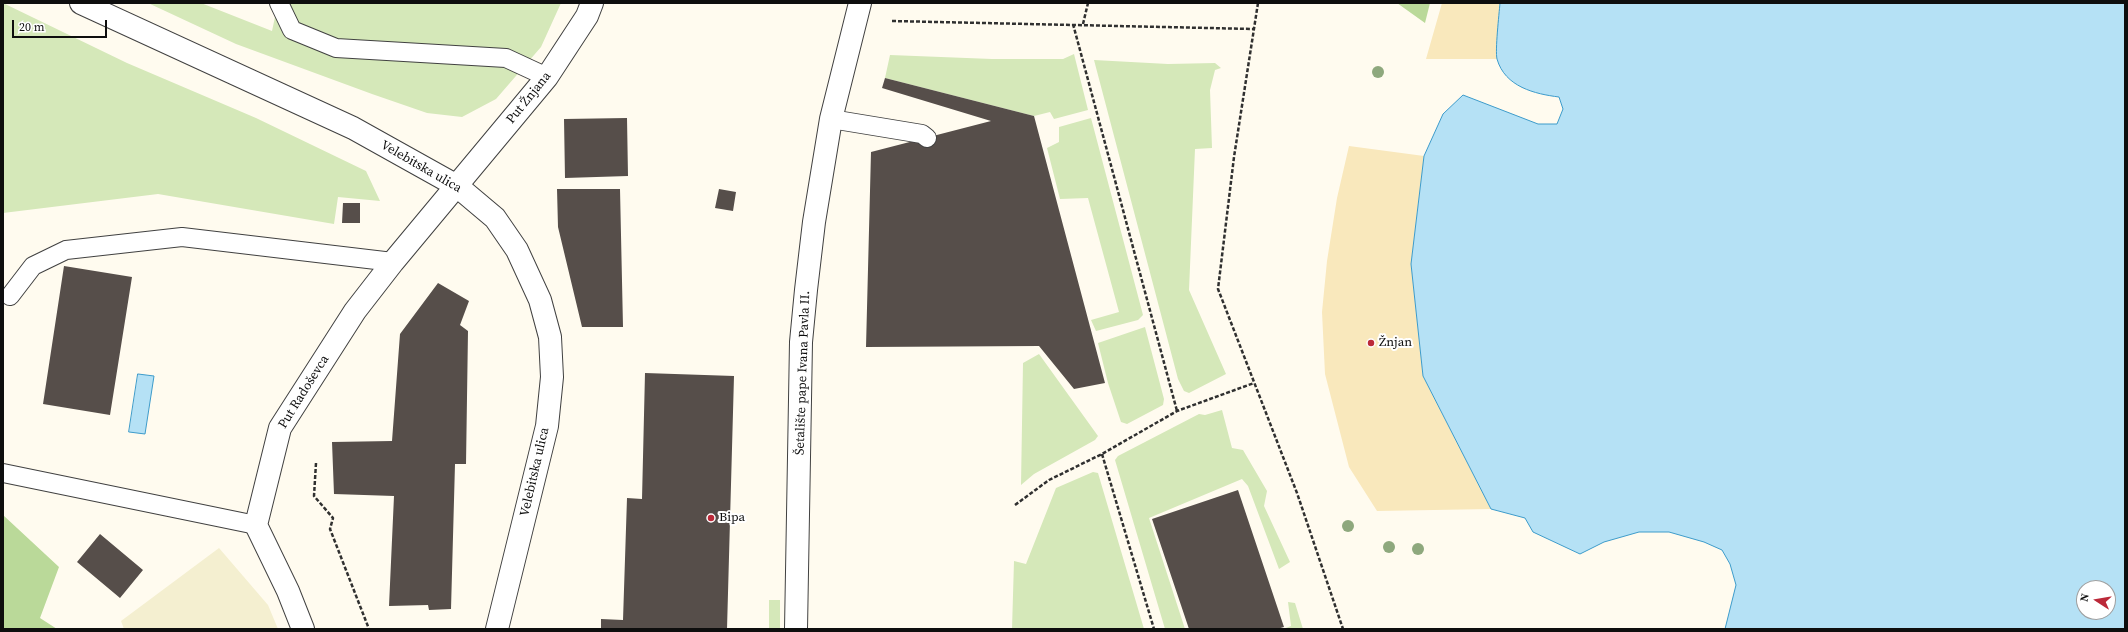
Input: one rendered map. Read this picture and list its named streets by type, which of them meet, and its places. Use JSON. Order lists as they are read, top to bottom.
{
  "streets": {
    "street": [
      "Put Žnjana",
      "Velebitska ulica",
      "Šetalište pape Ivana Pavla II.",
      "Put Radoševca"
    ]
  },
  "crossings": [
    ["Put Žnjana", "Velebitska ulica"],
    ["Put Žnjana", "Put Radoševca"],
    ["Velebitska ulica", "Put Radoševca"]
  ],
  "places": ["Žnjan", "Bipa"],
  "scale_bar": "20 m",
  "north": "left"
}
